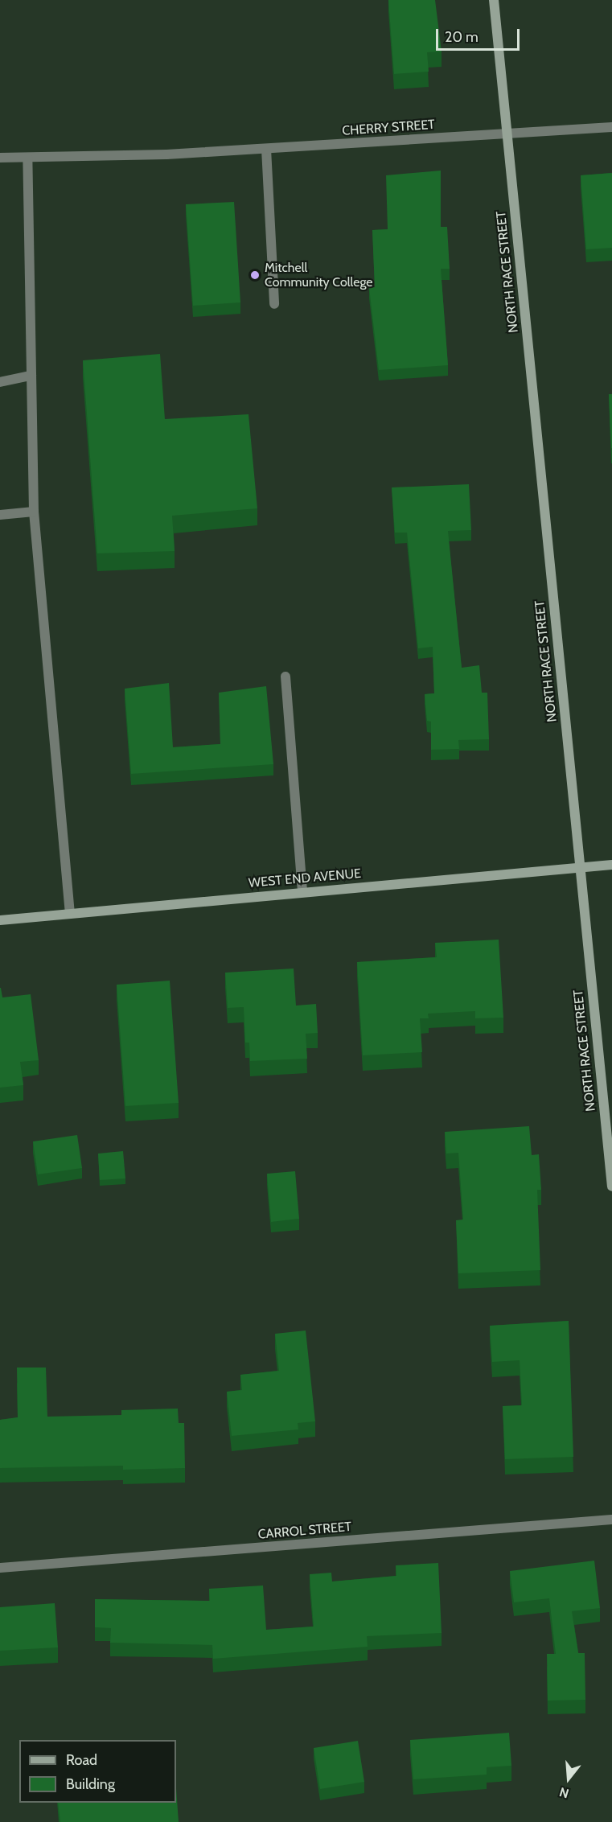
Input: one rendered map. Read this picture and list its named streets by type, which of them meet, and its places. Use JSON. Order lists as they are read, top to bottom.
{
  "streets": {
    "street": [
      "CHERRY STREET",
      "NORTH RACE STREET",
      "WEST END AVENUE",
      "CARROL STREET"
    ]
  },
  "crossings": [
    ["CHERRY STREET", "NORTH RACE STREET"],
    ["NORTH RACE STREET", "WEST END AVENUE"]
  ],
  "places": ["Mitchell Community College"],
  "legend": ["Road", "Building"],
  "scale_bar": "20 m",
  "north": "bottom"
}
